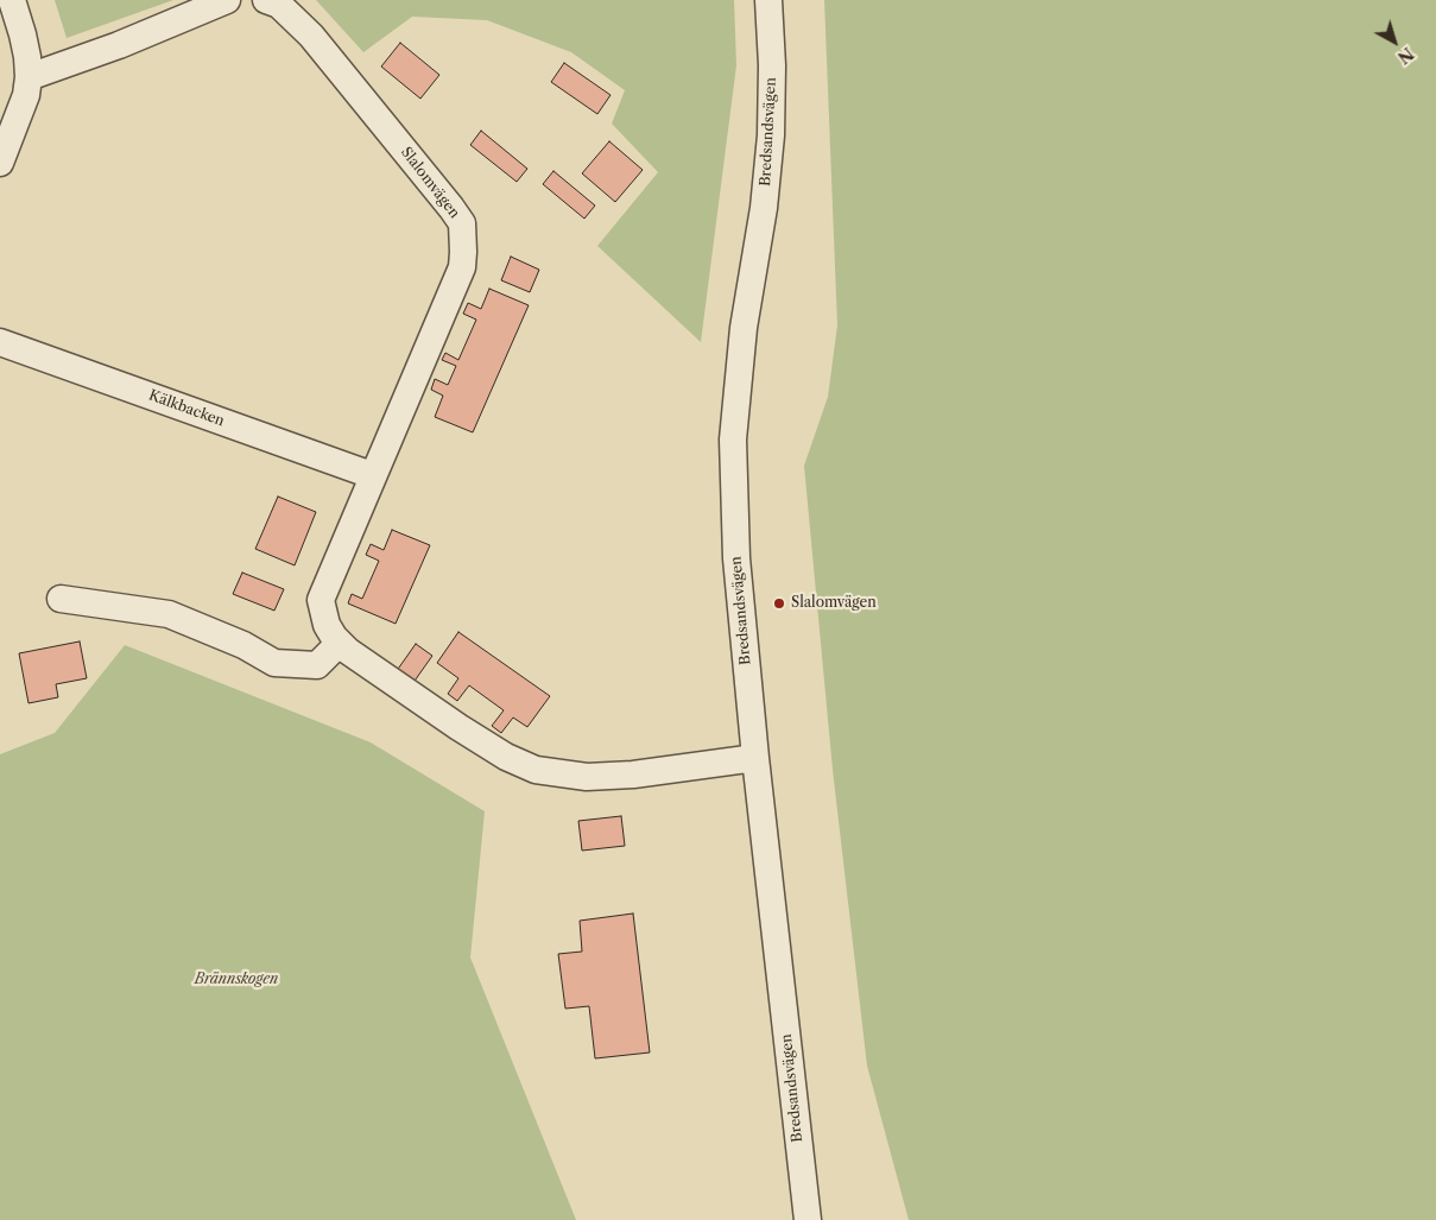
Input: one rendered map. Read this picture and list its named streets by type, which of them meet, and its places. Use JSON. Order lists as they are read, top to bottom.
{
  "streets": {
    "street": ["Bredsandsvägen", "Slalomvägen", "Kälkbacken"]
  },
  "crossings": [
    ["Bredsandsvägen", "Slalomvägen"],
    ["Slalomvägen", "Kälkbacken"]
  ],
  "parks": ["Brännskogen"],
  "places": ["Slalomvägen"],
  "north": "bottom right"
}
